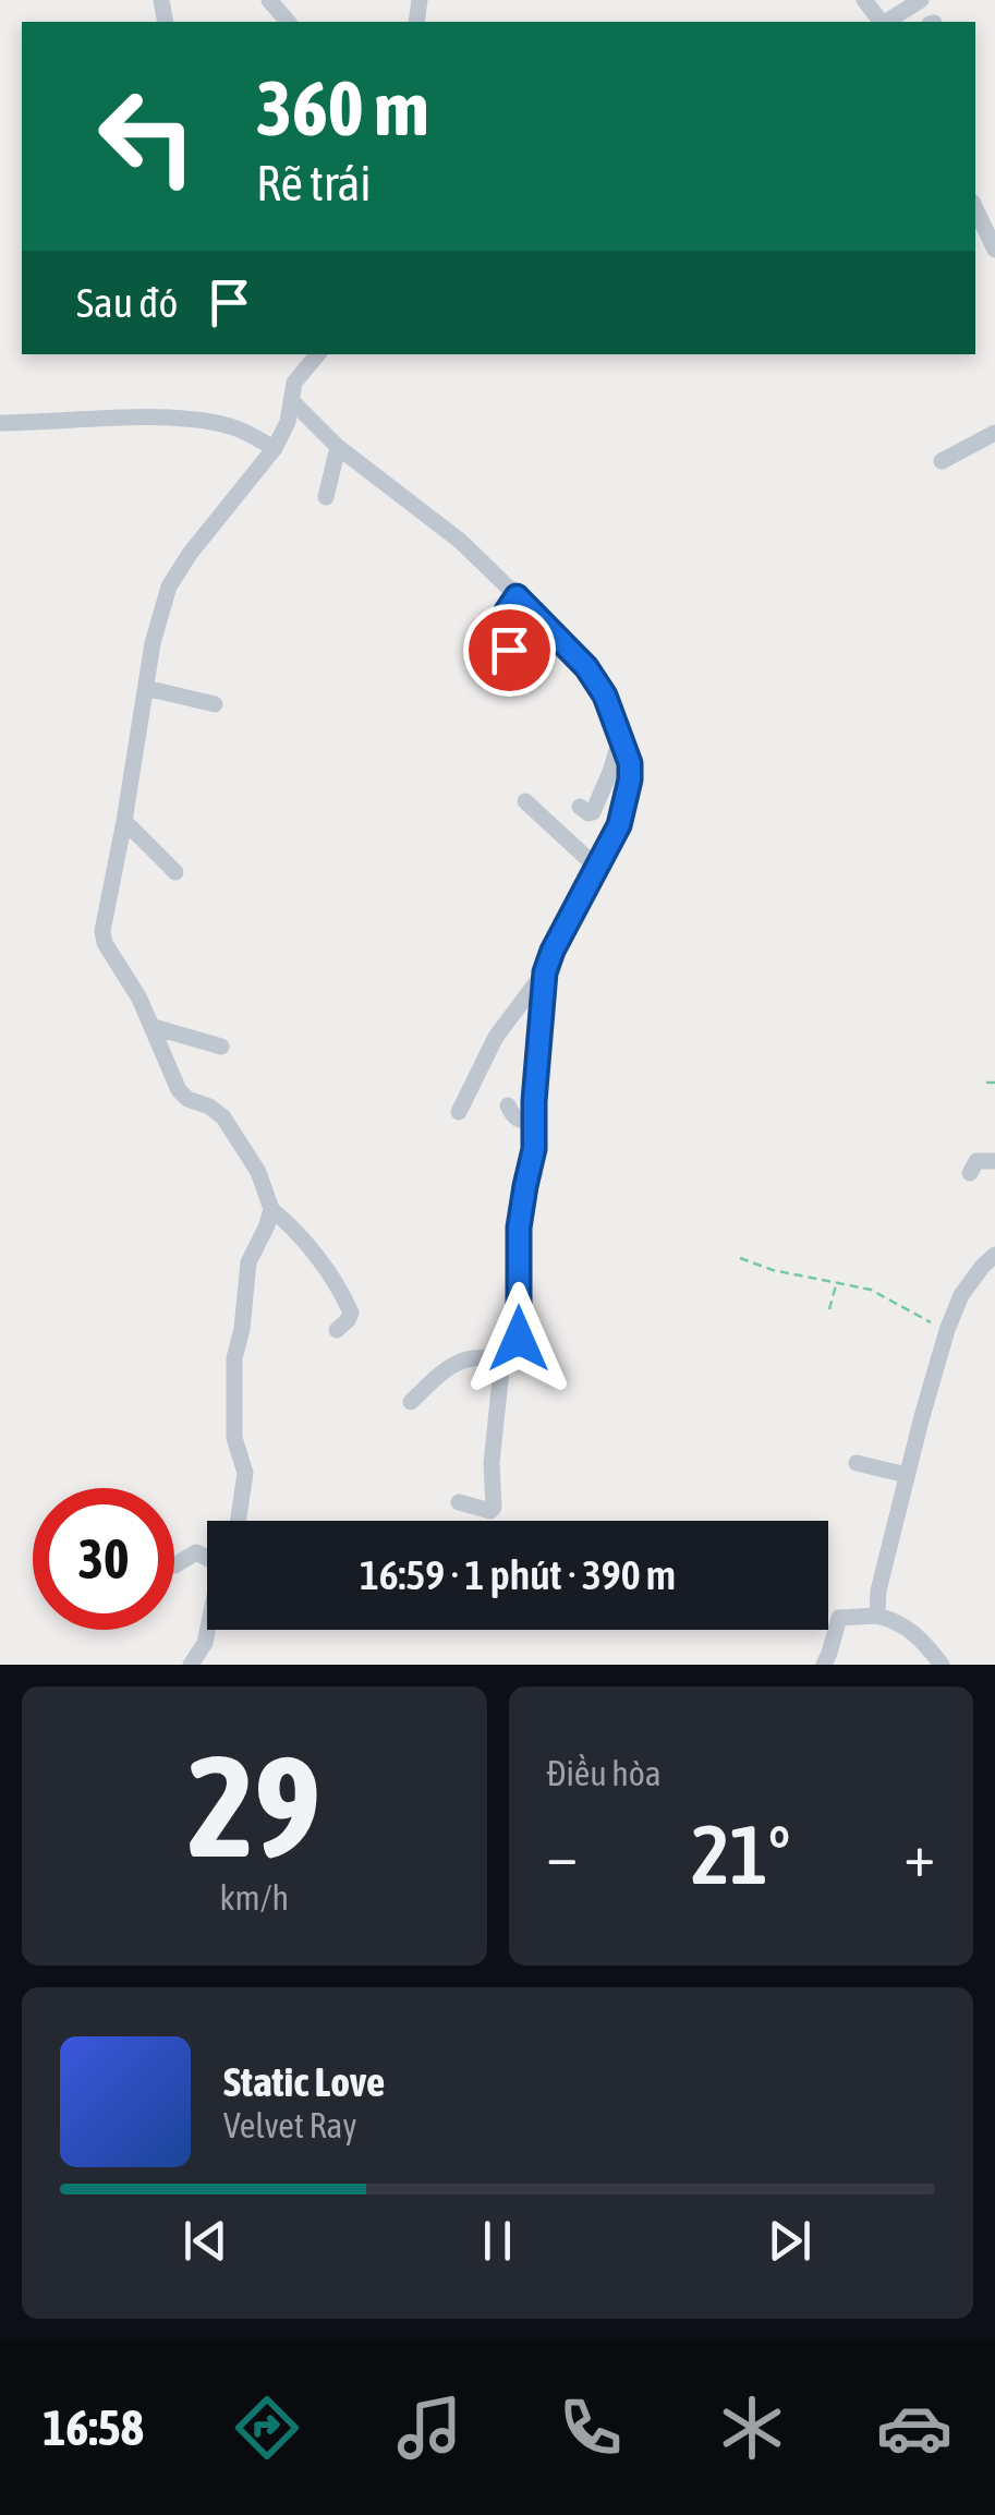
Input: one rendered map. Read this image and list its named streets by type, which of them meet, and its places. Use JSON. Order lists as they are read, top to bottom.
{
  "page": {
    "turn": ["360 m", "Rẽ trái"],
    "then": "Sau đó",
    "limit": "30",
    "trip": "16:59 · 1 phút · 390 m",
    "tile": [
      ["29", "km/h"],
      "Điều hòa"
    ],
    "heat": ["−", "21°", "+"],
    "song": ["Static Love", "Velvet Ray"],
    "tabs": "16:58"
  }
}
